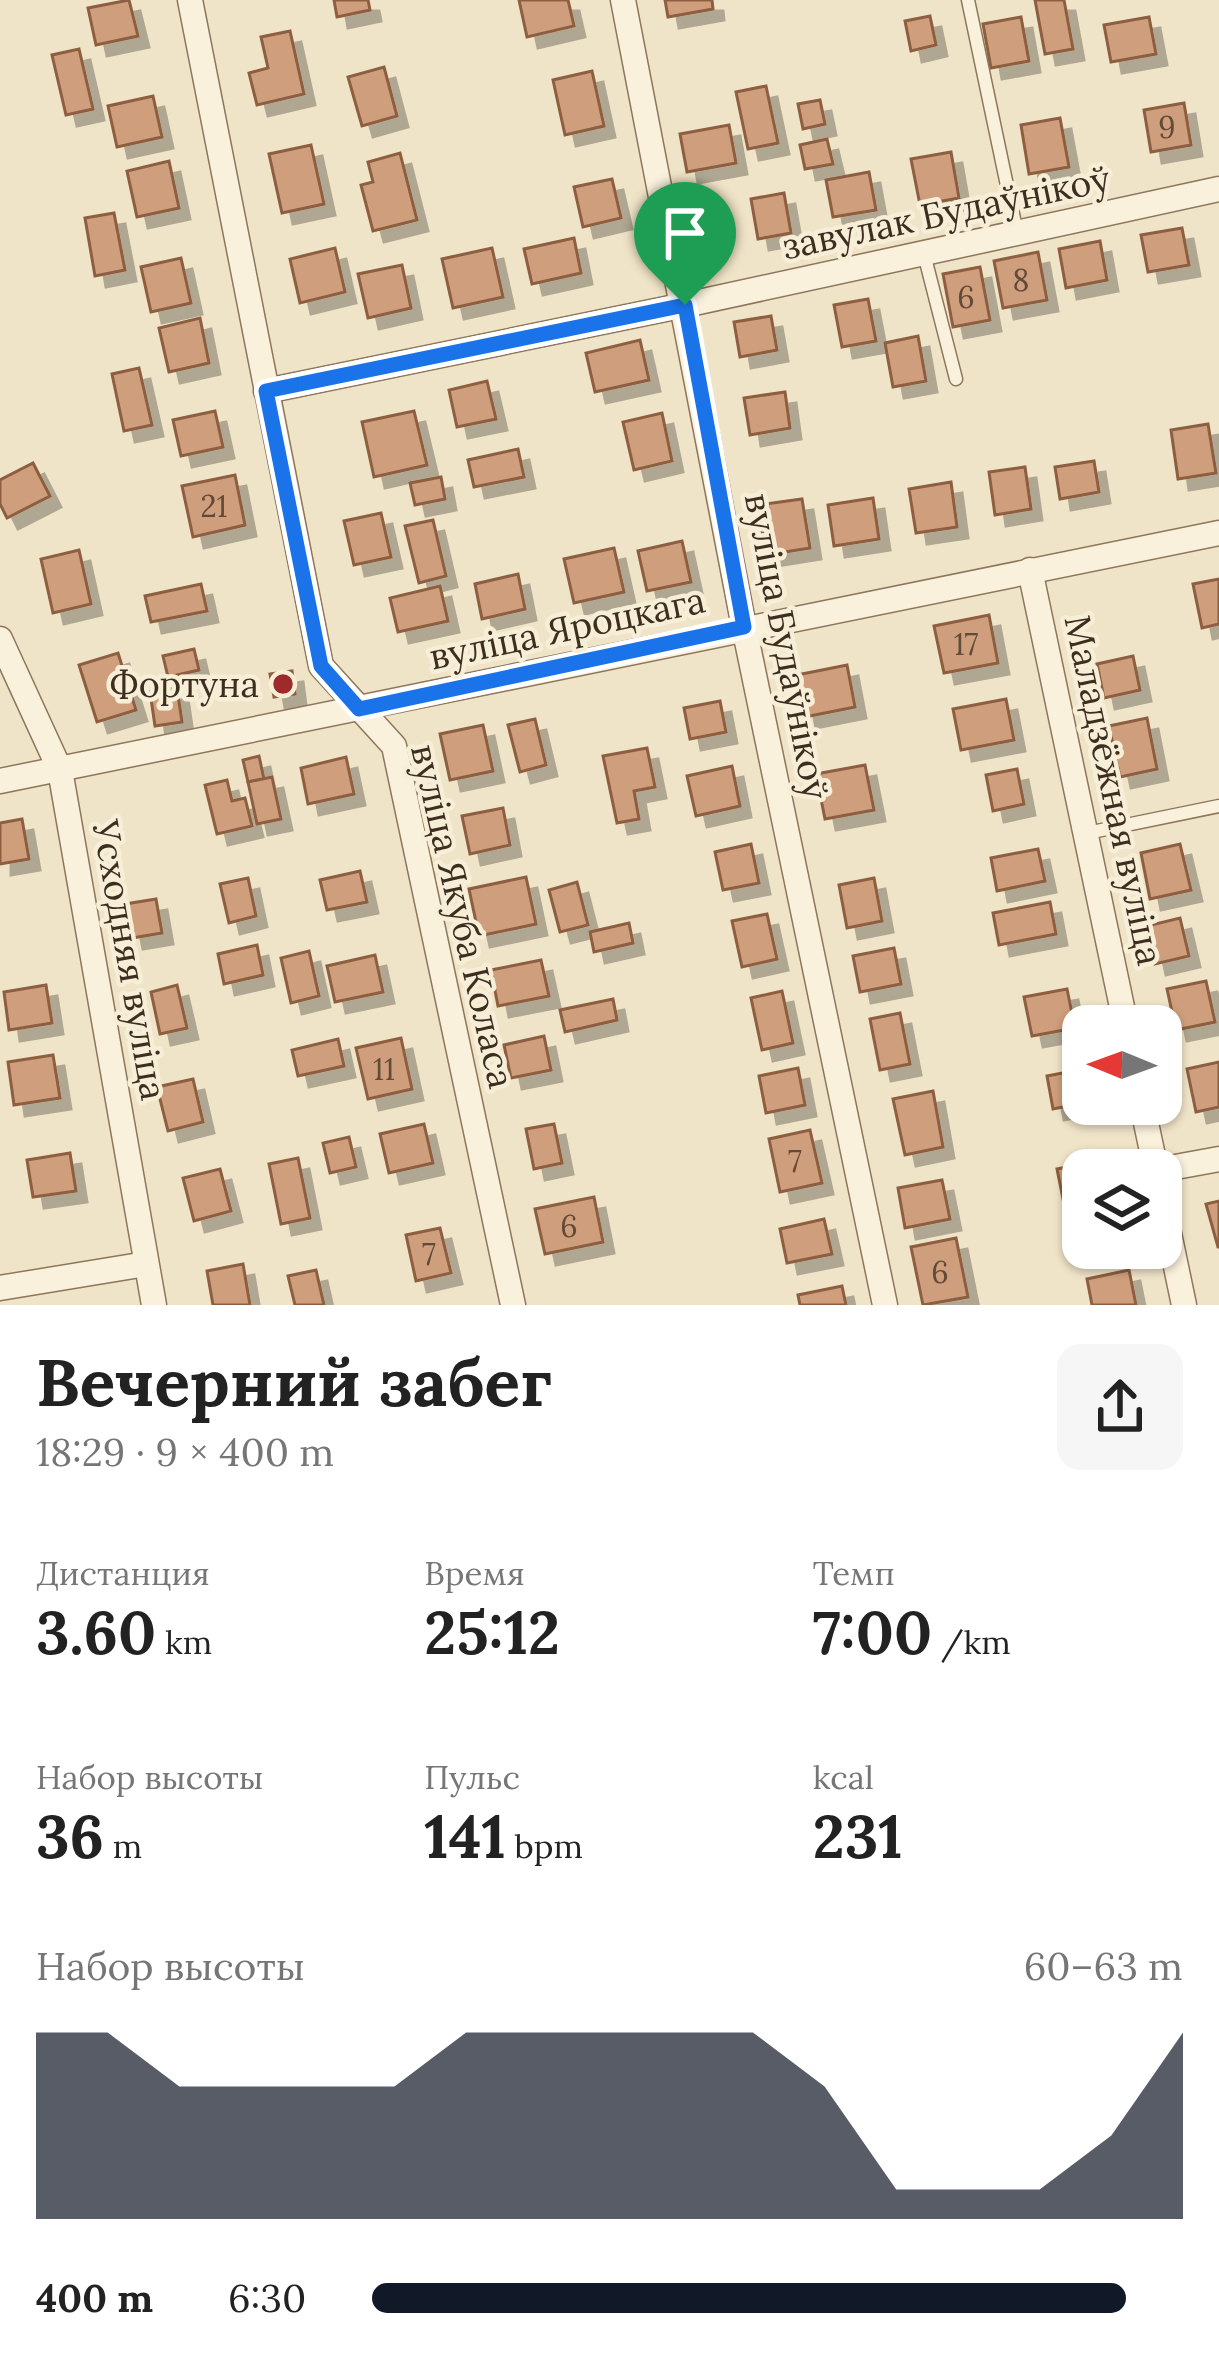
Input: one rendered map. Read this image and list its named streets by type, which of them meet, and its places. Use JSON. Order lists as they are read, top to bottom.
{
  "streets": {
    "street": [
      "завулак Будаўнікоў",
      "вуліца Яроцкага",
      "вуліца Будаўнікоў",
      "Маладзёжная вуліца",
      "вуліца Якуба Коласа",
      "Усходняя вуліца"
    ]
  },
  "crossings": [
    ["завулак Будаўнікоў", "вуліца Будаўнікоў"],
    ["завулак Будаўнікоў", "вуліца Якуба Коласа"],
    ["вуліца Яроцкага", "вуліца Будаўнікоў"],
    ["вуліца Яроцкага", "Маладзёжная вуліца"],
    ["вуліца Яроцкага", "вуліца Якуба Коласа"],
    ["вуліца Яроцкага", "Усходняя вуліца"]
  ],
  "places": ["Фортуна"],
  "house_numbers": [
    "9",
    "8",
    "6",
    "21",
    "17",
    "11",
    "7",
    "6",
    "7",
    "6"
  ],
  "north": "left",
  "page": {
    "heading": ["Вечерний забег", "18:29 · 9 × 400 m"],
    "stats": [
      ["Дистанция", "3.60 km"],
      ["Время", "25:12"],
      ["Темп", "7:00 /km"],
      ["Набор высоты", "36 m"],
      ["Пульс", "141 bpm"],
      ["kcal", "231"]
    ],
    "chart": ["Набор высоты", "60–63 m"],
    "list": [
      {
        "name": "400 m",
        "note": "6:30"
      }
    ]
  }
}
